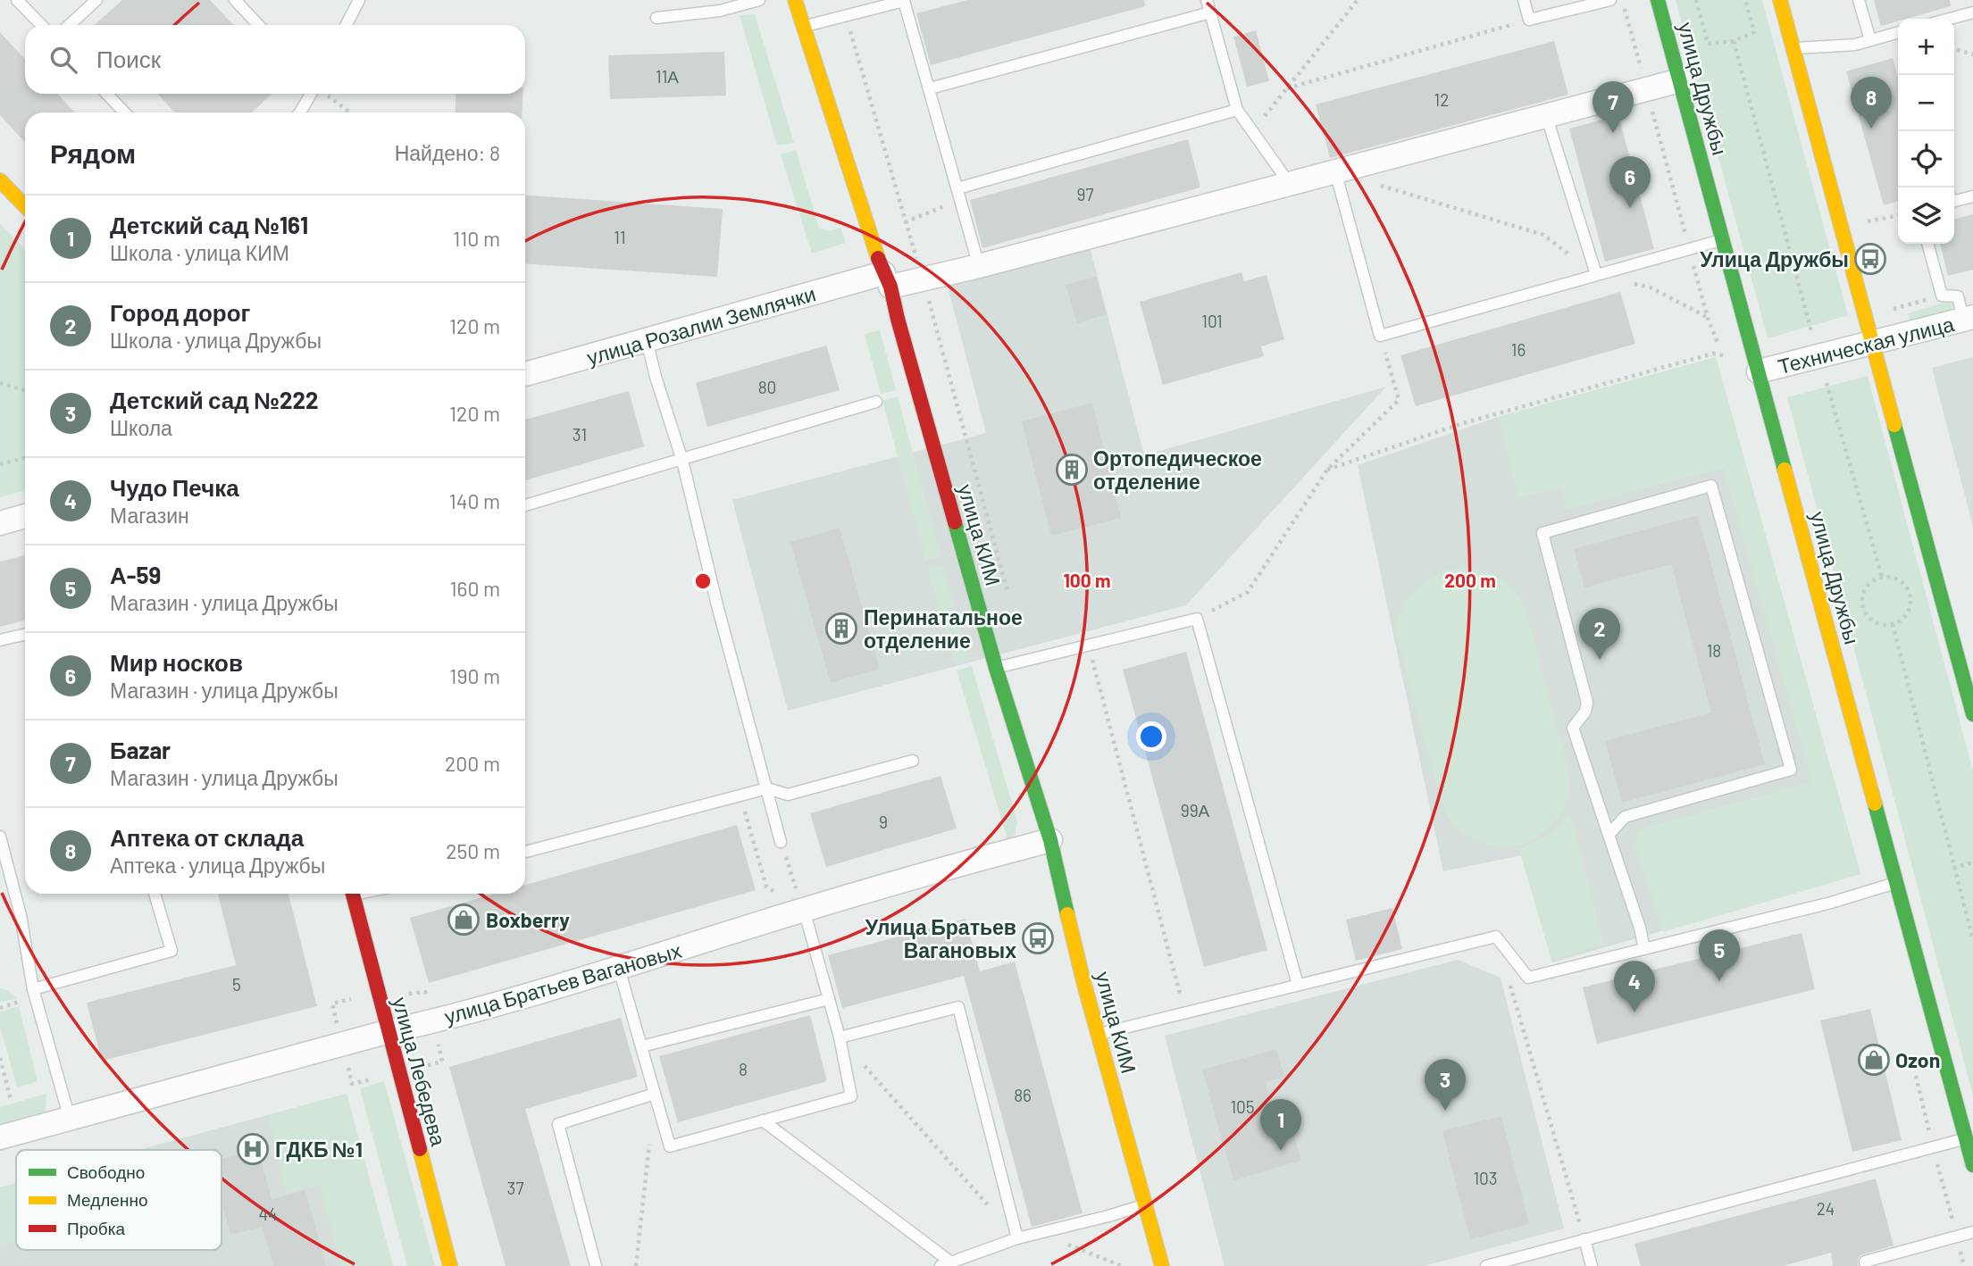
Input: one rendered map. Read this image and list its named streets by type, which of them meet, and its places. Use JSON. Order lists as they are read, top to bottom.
{
  "streets": {
    "main road": ["улица Дружбы", "улица КИМ", "улица Лебедева"],
    "street": ["улица Розалии Землячки", "Техническая улица", "улица Братьев Вагановых"]
  },
  "crossings": [
    ["улица Дружбы", "улица Розалии Землячки"],
    ["улица Дружбы", "Техническая улица"],
    ["улица Розалии Землячки", "улица КИМ"],
    ["улица КИМ", "улица Братьев Вагановых"],
    ["улица Братьев Вагановых", "улица Лебедева"]
  ],
  "places": {
    "bus stop": ["Улица Дружбы", "Улица Братьев Вагановых"],
    "building": ["Ортопедическое отделение", "Перинатальное отделение"],
    "shop": ["Boxberry", "Ozon"],
    "hospital": ["ГДКБ №1"]
  },
  "house_numbers": [
    "11А",
    "12",
    "97",
    "11",
    "101",
    "16",
    "80",
    "31",
    "18",
    "99А",
    "9",
    "5",
    "8",
    "86",
    "105",
    "103",
    "37",
    "24",
    "44"
  ],
  "legend": ["Свободно", "Медленно", "Пробка"],
  "page": {
    "map_buttons": ["+", "−"],
    "search": "Поиск",
    "pins": [
      "8",
      "7",
      "6",
      "2",
      "5",
      "4",
      "3",
      "1"
    ],
    "heading": ["Рядом", "Найдено: 8"],
    "list": [
      {
        "mark": "1",
        "name": "Детский сад №161",
        "note": "Школа · улица КИМ",
        "value": "110 m"
      },
      {
        "mark": "2",
        "name": "Город дорог",
        "note": "Школа · улица Дружбы",
        "value": "120 m"
      },
      {
        "mark": "3",
        "name": "Детский сад №222",
        "note": "Школа",
        "value": "120 m"
      },
      {
        "mark": "4",
        "name": "Чудо Печка",
        "note": "Магазин",
        "value": "140 m"
      },
      {
        "mark": "5",
        "name": "А-59",
        "note": "Магазин · улица Дружбы",
        "value": "160 m"
      },
      {
        "mark": "6",
        "name": "Мир носков",
        "note": "Магазин · улица Дружбы",
        "value": "190 m"
      },
      {
        "mark": "7",
        "name": "Бazar",
        "note": "Магазин · улица Дружбы",
        "value": "200 m"
      },
      {
        "mark": "8",
        "name": "Аптека от склада",
        "note": "Аптека · улица Дружбы",
        "value": "250 m"
      }
    ]
  },
  "rings": ["100 m", "200 m"]
}
